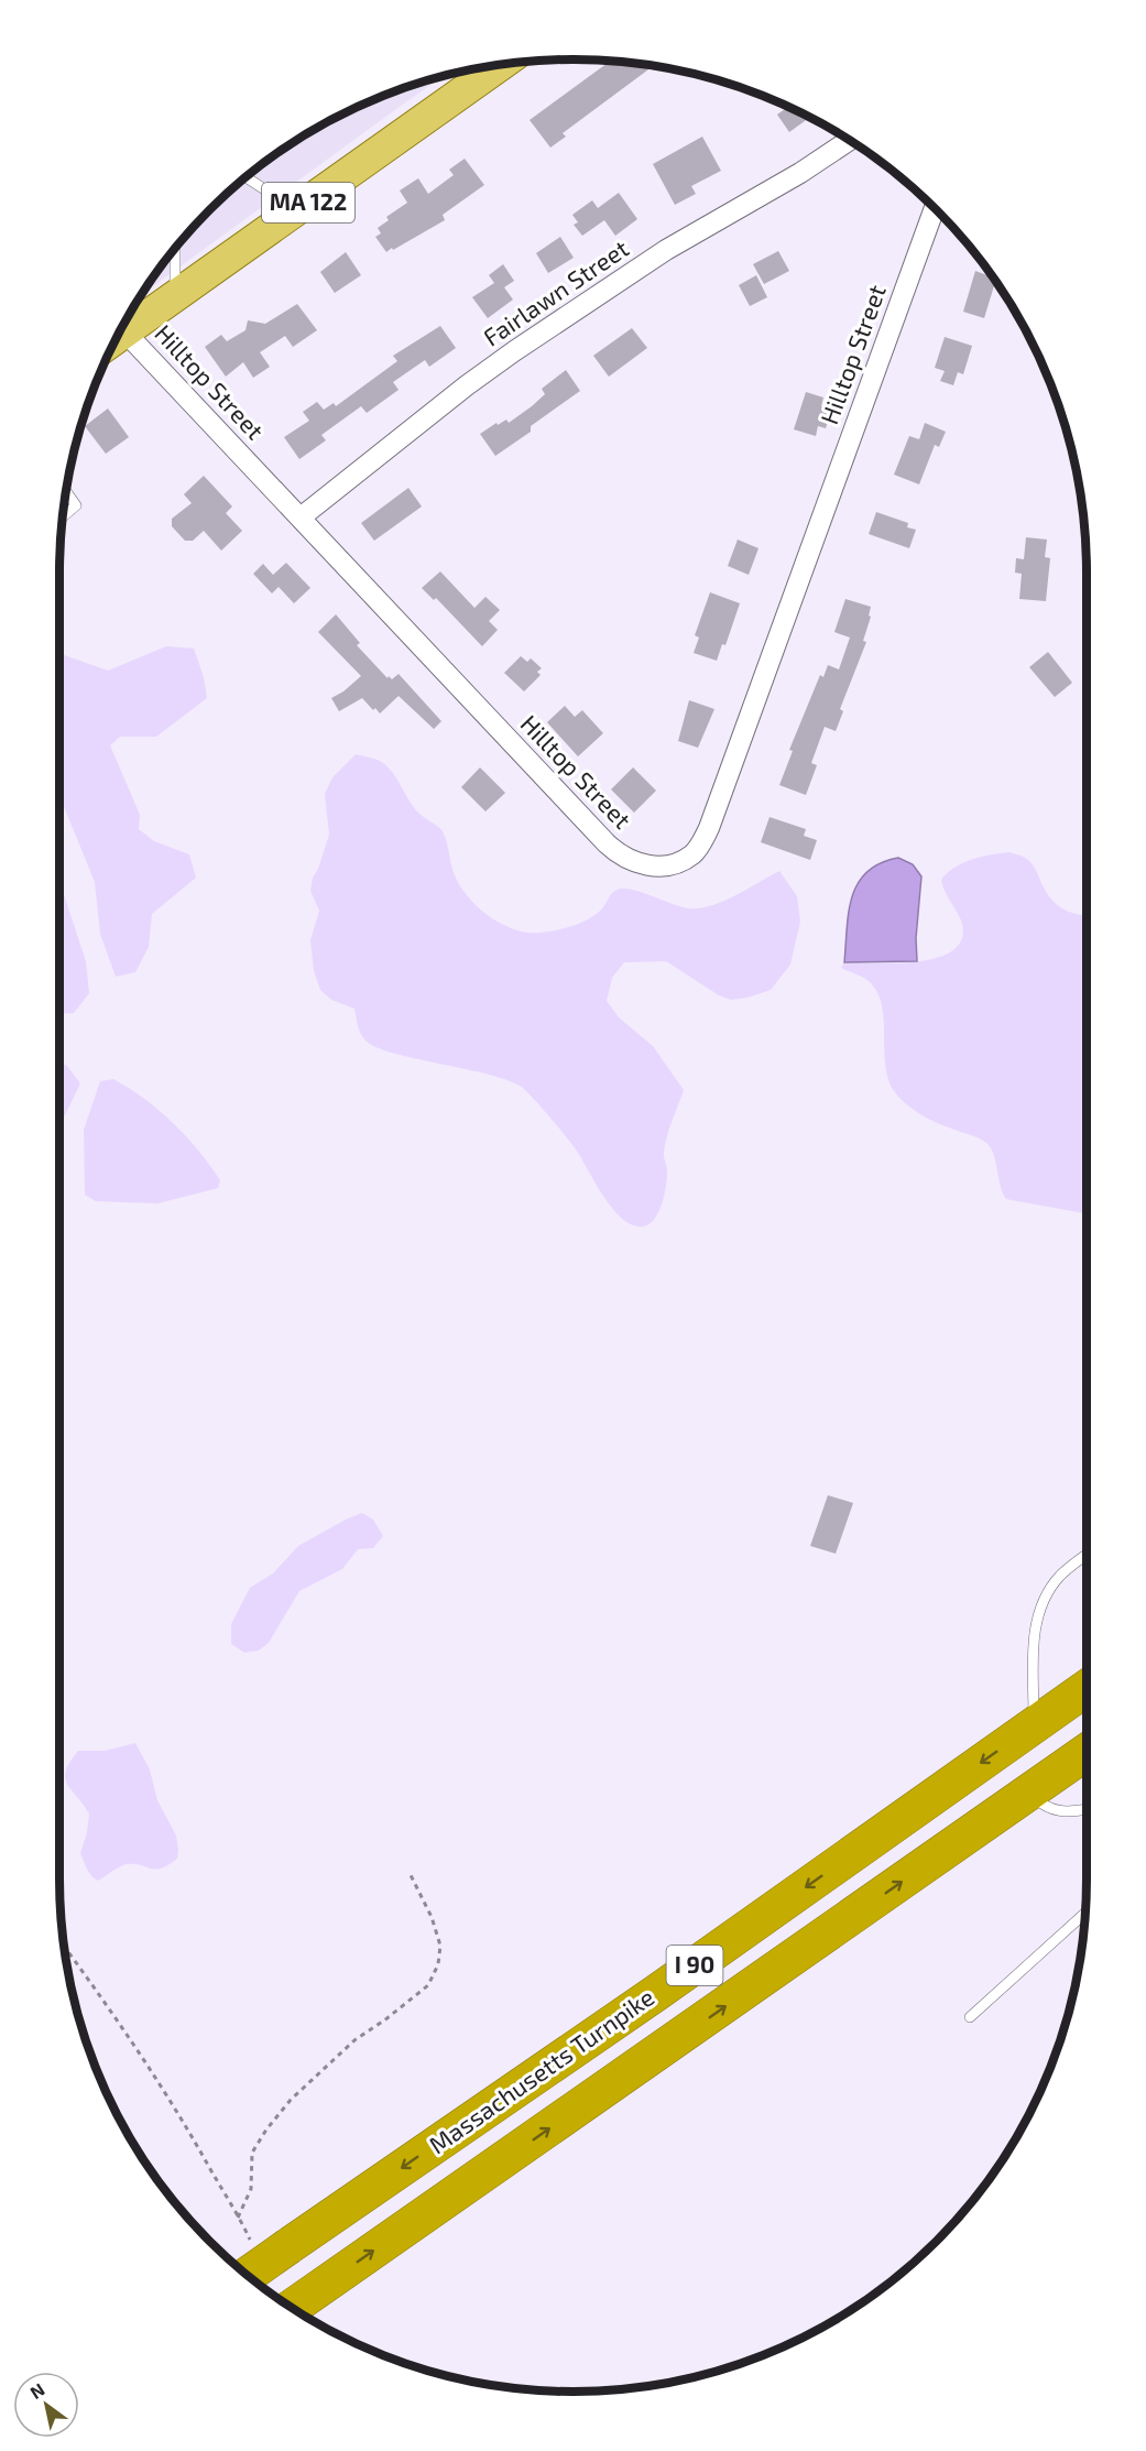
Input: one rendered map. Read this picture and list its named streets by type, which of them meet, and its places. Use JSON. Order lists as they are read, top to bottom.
{
  "streets": {
    "highway": ["I 90", "Massachusetts Turnpike"],
    "main road": ["MA 122"],
    "street": ["Fairlawn Street", "Hilltop Street"]
  },
  "crossings": [
    ["MA 122", "Hilltop Street"],
    ["Fairlawn Street", "Hilltop Street"]
  ],
  "north": "top left"
}
